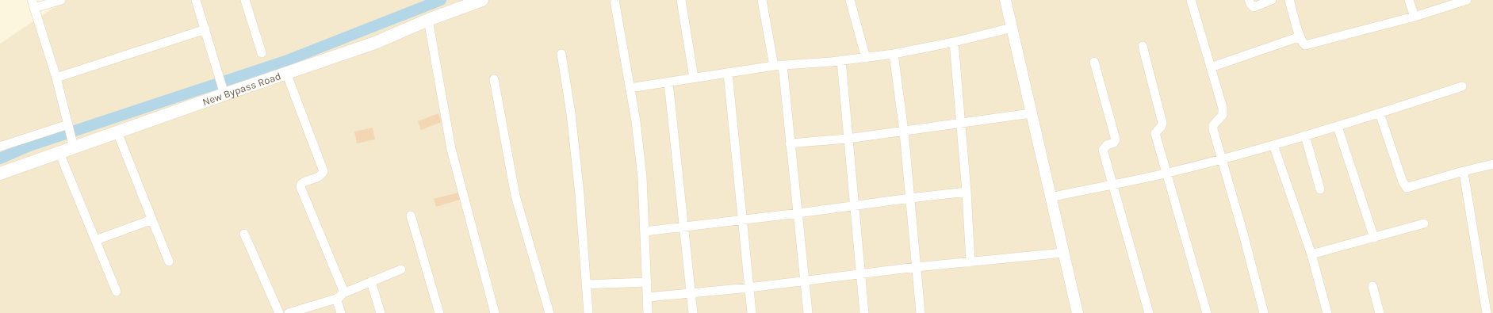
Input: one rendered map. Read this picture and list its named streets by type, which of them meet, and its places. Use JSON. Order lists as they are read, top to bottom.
{
  "streets": {
    "main road": ["New Bypass Road"]
  }
}
